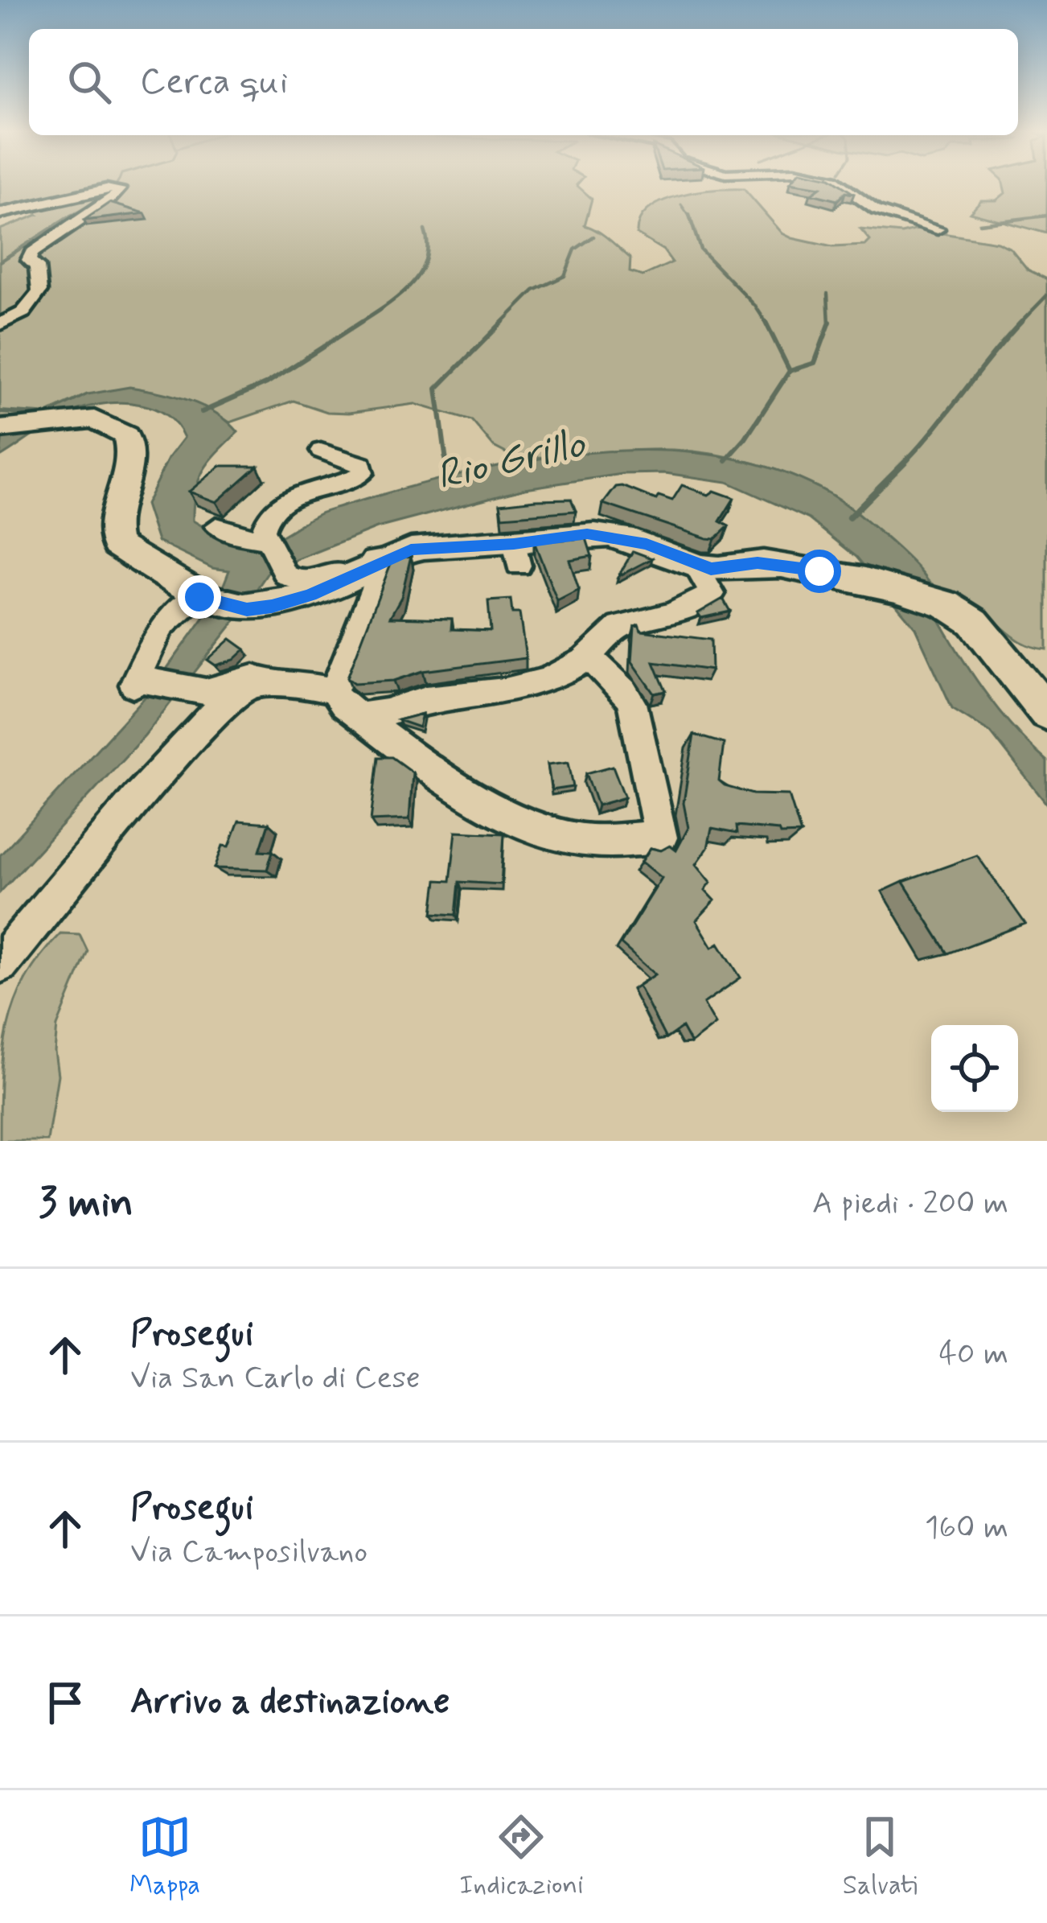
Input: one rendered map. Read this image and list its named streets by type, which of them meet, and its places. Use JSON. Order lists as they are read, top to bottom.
{
  "water": ["Rio Grillo"],
  "page": {
    "search": "Cerca qui",
    "heading": ["3 min", "A piedi · 200 m"],
    "list": [
      ["Prosegui", "Via San Carlo di Cese", "40 m"],
      ["Prosegui", "Via Camposilvano", "160 m"],
      "Arrivo a destinazione"
    ],
    "nav": ["Mappa", "Indicazioni", "Salvati"]
  }
}
